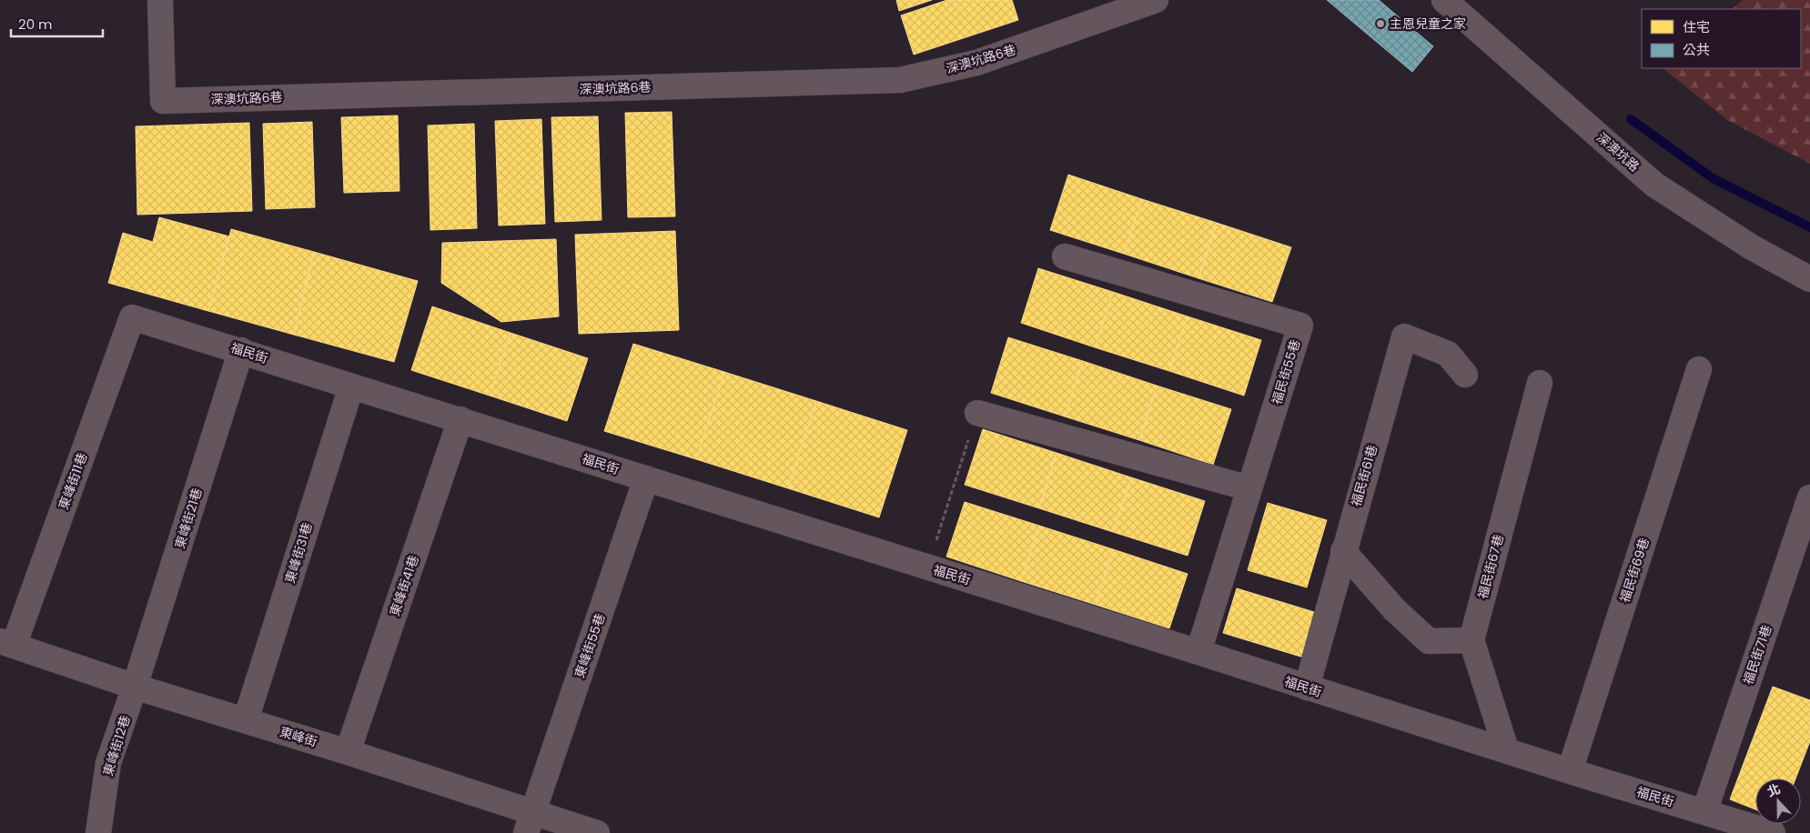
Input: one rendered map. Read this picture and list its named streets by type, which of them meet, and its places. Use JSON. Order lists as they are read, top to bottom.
{
  "streets": {
    "street": [
      "深澳坑路6巷",
      "深澳坑路",
      "福民街",
      "福民街55巷",
      "福民街61巷",
      "東峰街11巷",
      "東峰街21巷",
      "東峰街31巷",
      "福民街67巷",
      "福民街69巷",
      "東峰街41巷",
      "東峰街55巷",
      "福民街71巷",
      "東峰街",
      "東峰街12巷"
    ]
  },
  "crossings": [
    ["福民街", "福民街55巷"],
    ["福民街", "福民街61巷"],
    ["福民街", "東峰街11巷"],
    ["福民街", "東峰街21巷"],
    ["福民街", "東峰街31巷"],
    ["福民街", "福民街69巷"],
    ["福民街", "東峰街41巷"],
    ["福民街", "東峰街55巷"],
    ["福民街", "福民街71巷"],
    ["東峰街11巷", "東峰街"],
    ["東峰街21巷", "東峰街"],
    ["東峰街21巷", "東峰街12巷"],
    ["東峰街31巷", "東峰街"],
    ["東峰街41巷", "東峰街"],
    ["東峰街55巷", "東峰街"],
    ["東峰街", "東峰街12巷"]
  ],
  "places": ["主恩兒童之家"],
  "legend": ["住宅", "公共"],
  "scale_bar": "20 m",
  "north": "top"
}
